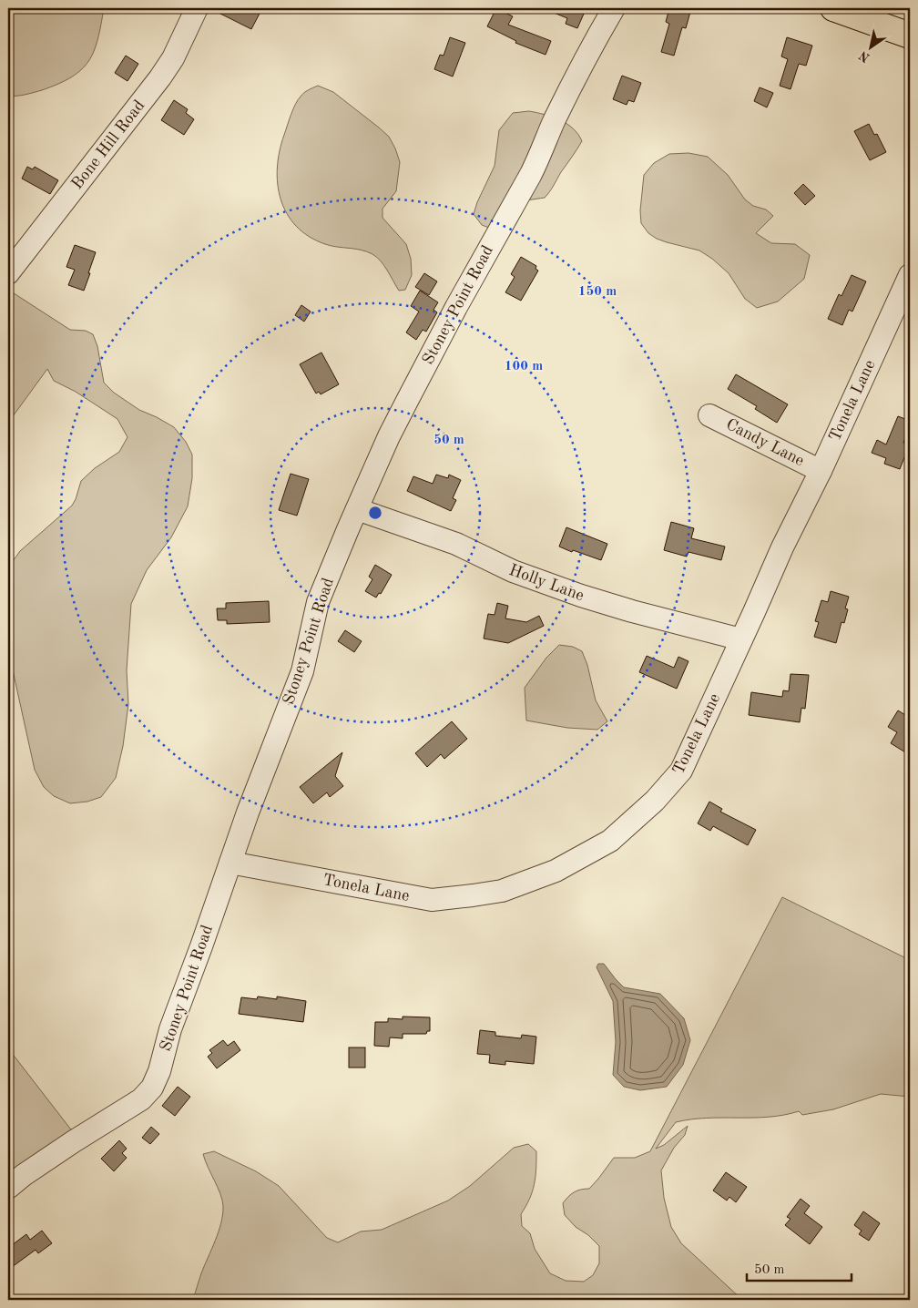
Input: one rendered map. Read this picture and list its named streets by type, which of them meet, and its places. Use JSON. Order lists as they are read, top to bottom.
{
  "streets": {
    "street": [
      "Bone Hill Road",
      "Stoney Point Road",
      "Tonela Lane",
      "Candy Lane",
      "Holly Lane"
    ]
  },
  "crossings": [
    ["Stoney Point Road", "Tonela Lane"],
    ["Stoney Point Road", "Holly Lane"],
    ["Tonela Lane", "Candy Lane"],
    ["Tonela Lane", "Holly Lane"]
  ],
  "scale_bar": "50 m",
  "north": "bottom left",
  "rings": ["150 m", "100 m", "50 m"]
}
